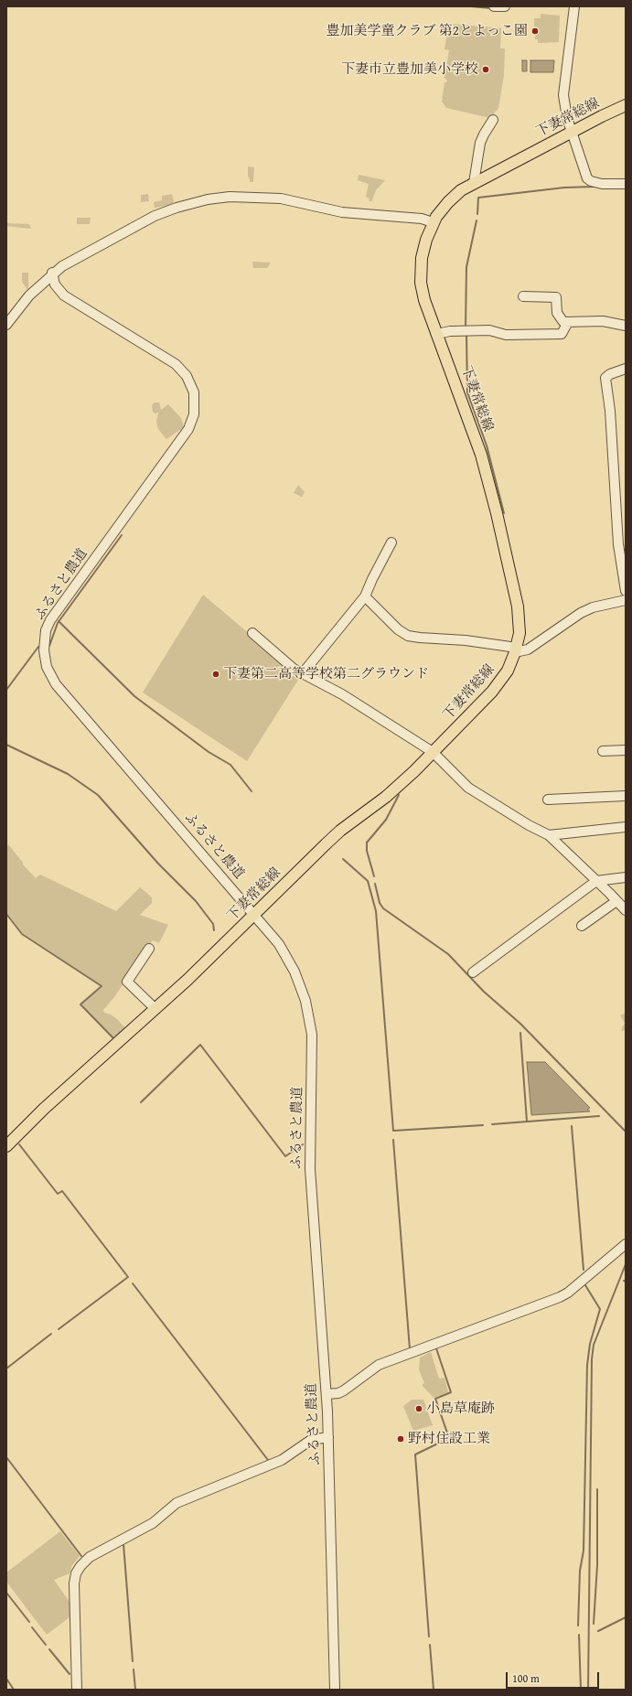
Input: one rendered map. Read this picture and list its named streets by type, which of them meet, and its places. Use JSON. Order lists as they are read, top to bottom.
{
  "streets": {
    "main road": ["下妻常総線"],
    "street": ["ふるさと農道"]
  },
  "crossings": [
    ["下妻常総線", "ふるさと農道"]
  ],
  "places": [
    "豊加美学童クラブ 第2とよっこ園",
    "下妻市立豊加美小学校",
    "下妻第二高等学校第二グラウンド",
    "小島草庵跡",
    "野村住設工業"
  ],
  "scale_bar": "100 m"
}
